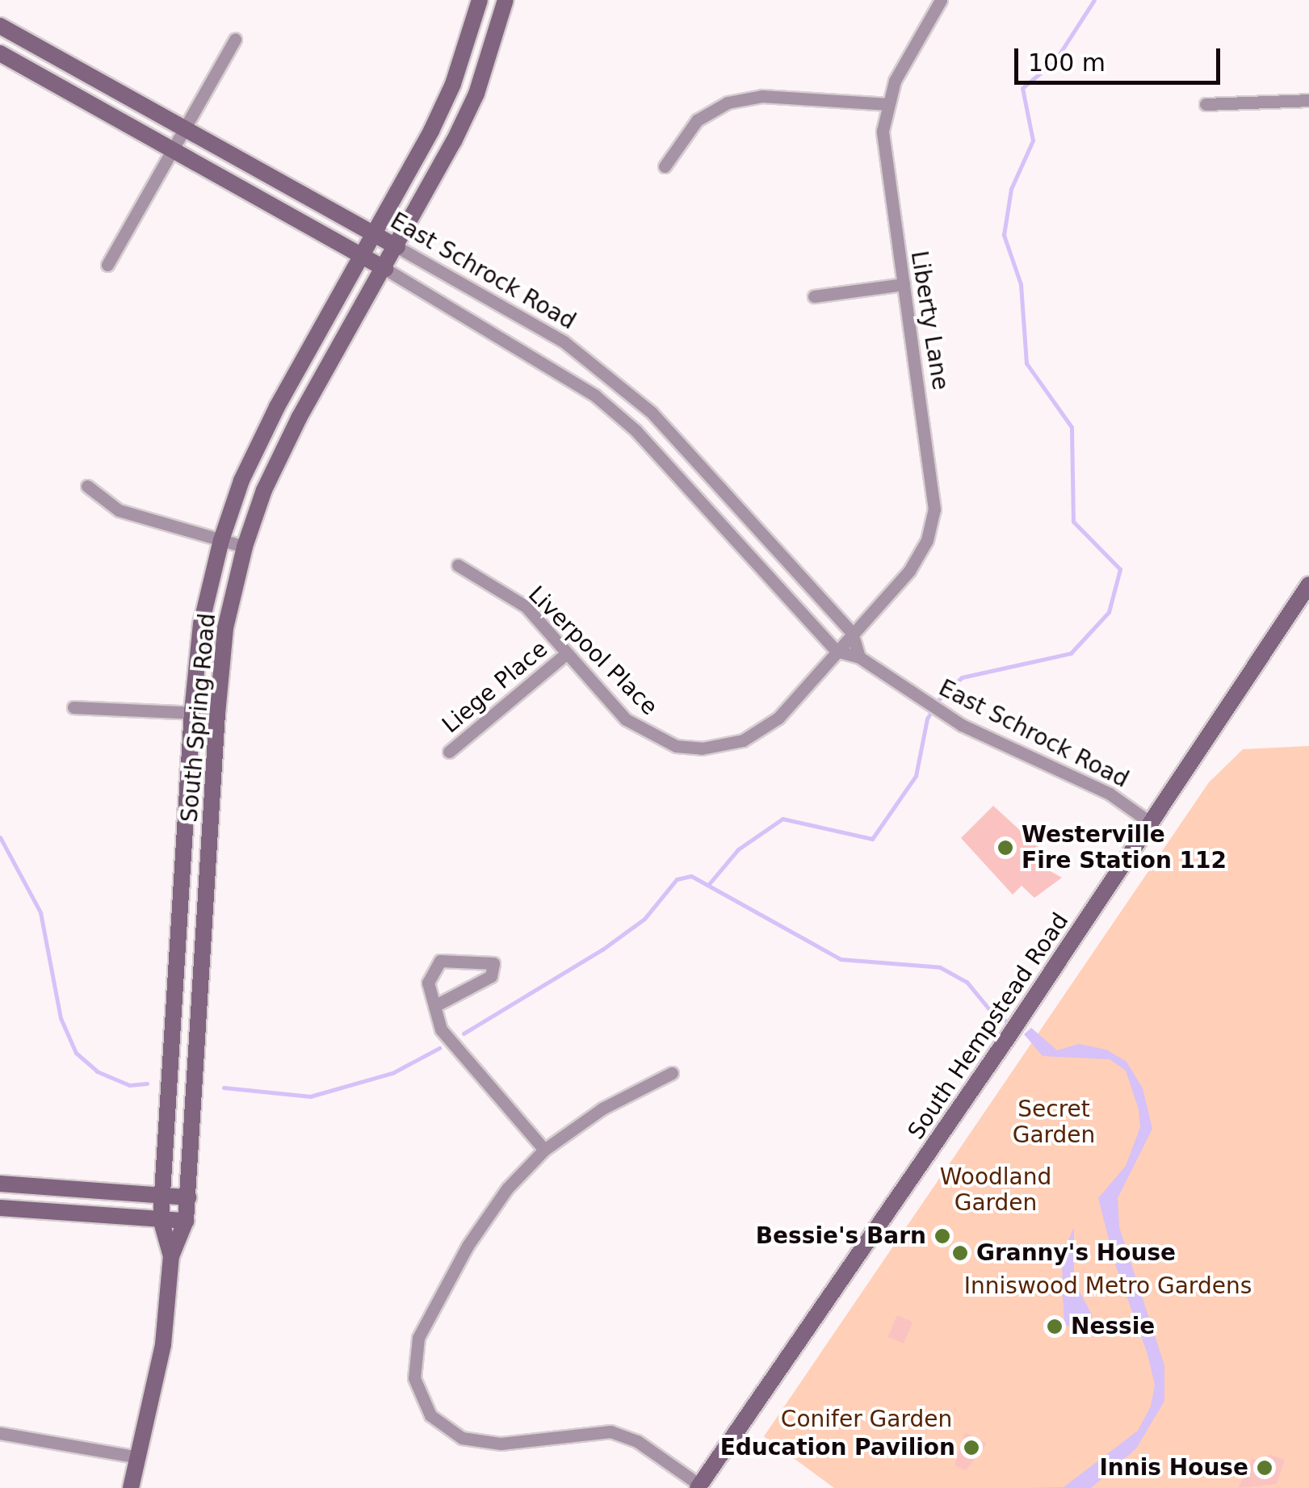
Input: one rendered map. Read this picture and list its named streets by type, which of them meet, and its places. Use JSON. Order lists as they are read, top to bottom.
{
  "streets": {
    "main road": ["East Schrock Road", "South Spring Road", "South Hempstead Road"],
    "street": ["Liberty Lane", "Liverpool Place", "Liege Place"]
  },
  "crossings": [
    ["East Schrock Road", "Liberty Lane"],
    ["East Schrock Road", "Liverpool Place"],
    ["East Schrock Road", "South Spring Road"],
    ["East Schrock Road", "South Hempstead Road"],
    ["Liberty Lane", "Liverpool Place"],
    ["Liverpool Place", "Liege Place"]
  ],
  "parks": [
    "Secret Garden",
    "Woodland Garden",
    "Inniswood Metro Gardens",
    "Conifer Garden"
  ],
  "places": [
    "Westerville Fire Station 112",
    "Bessie's Barn",
    "Granny's House",
    "Nessie",
    "Education Pavilion",
    "Innis House"
  ],
  "scale_bar": "100 m"
}
